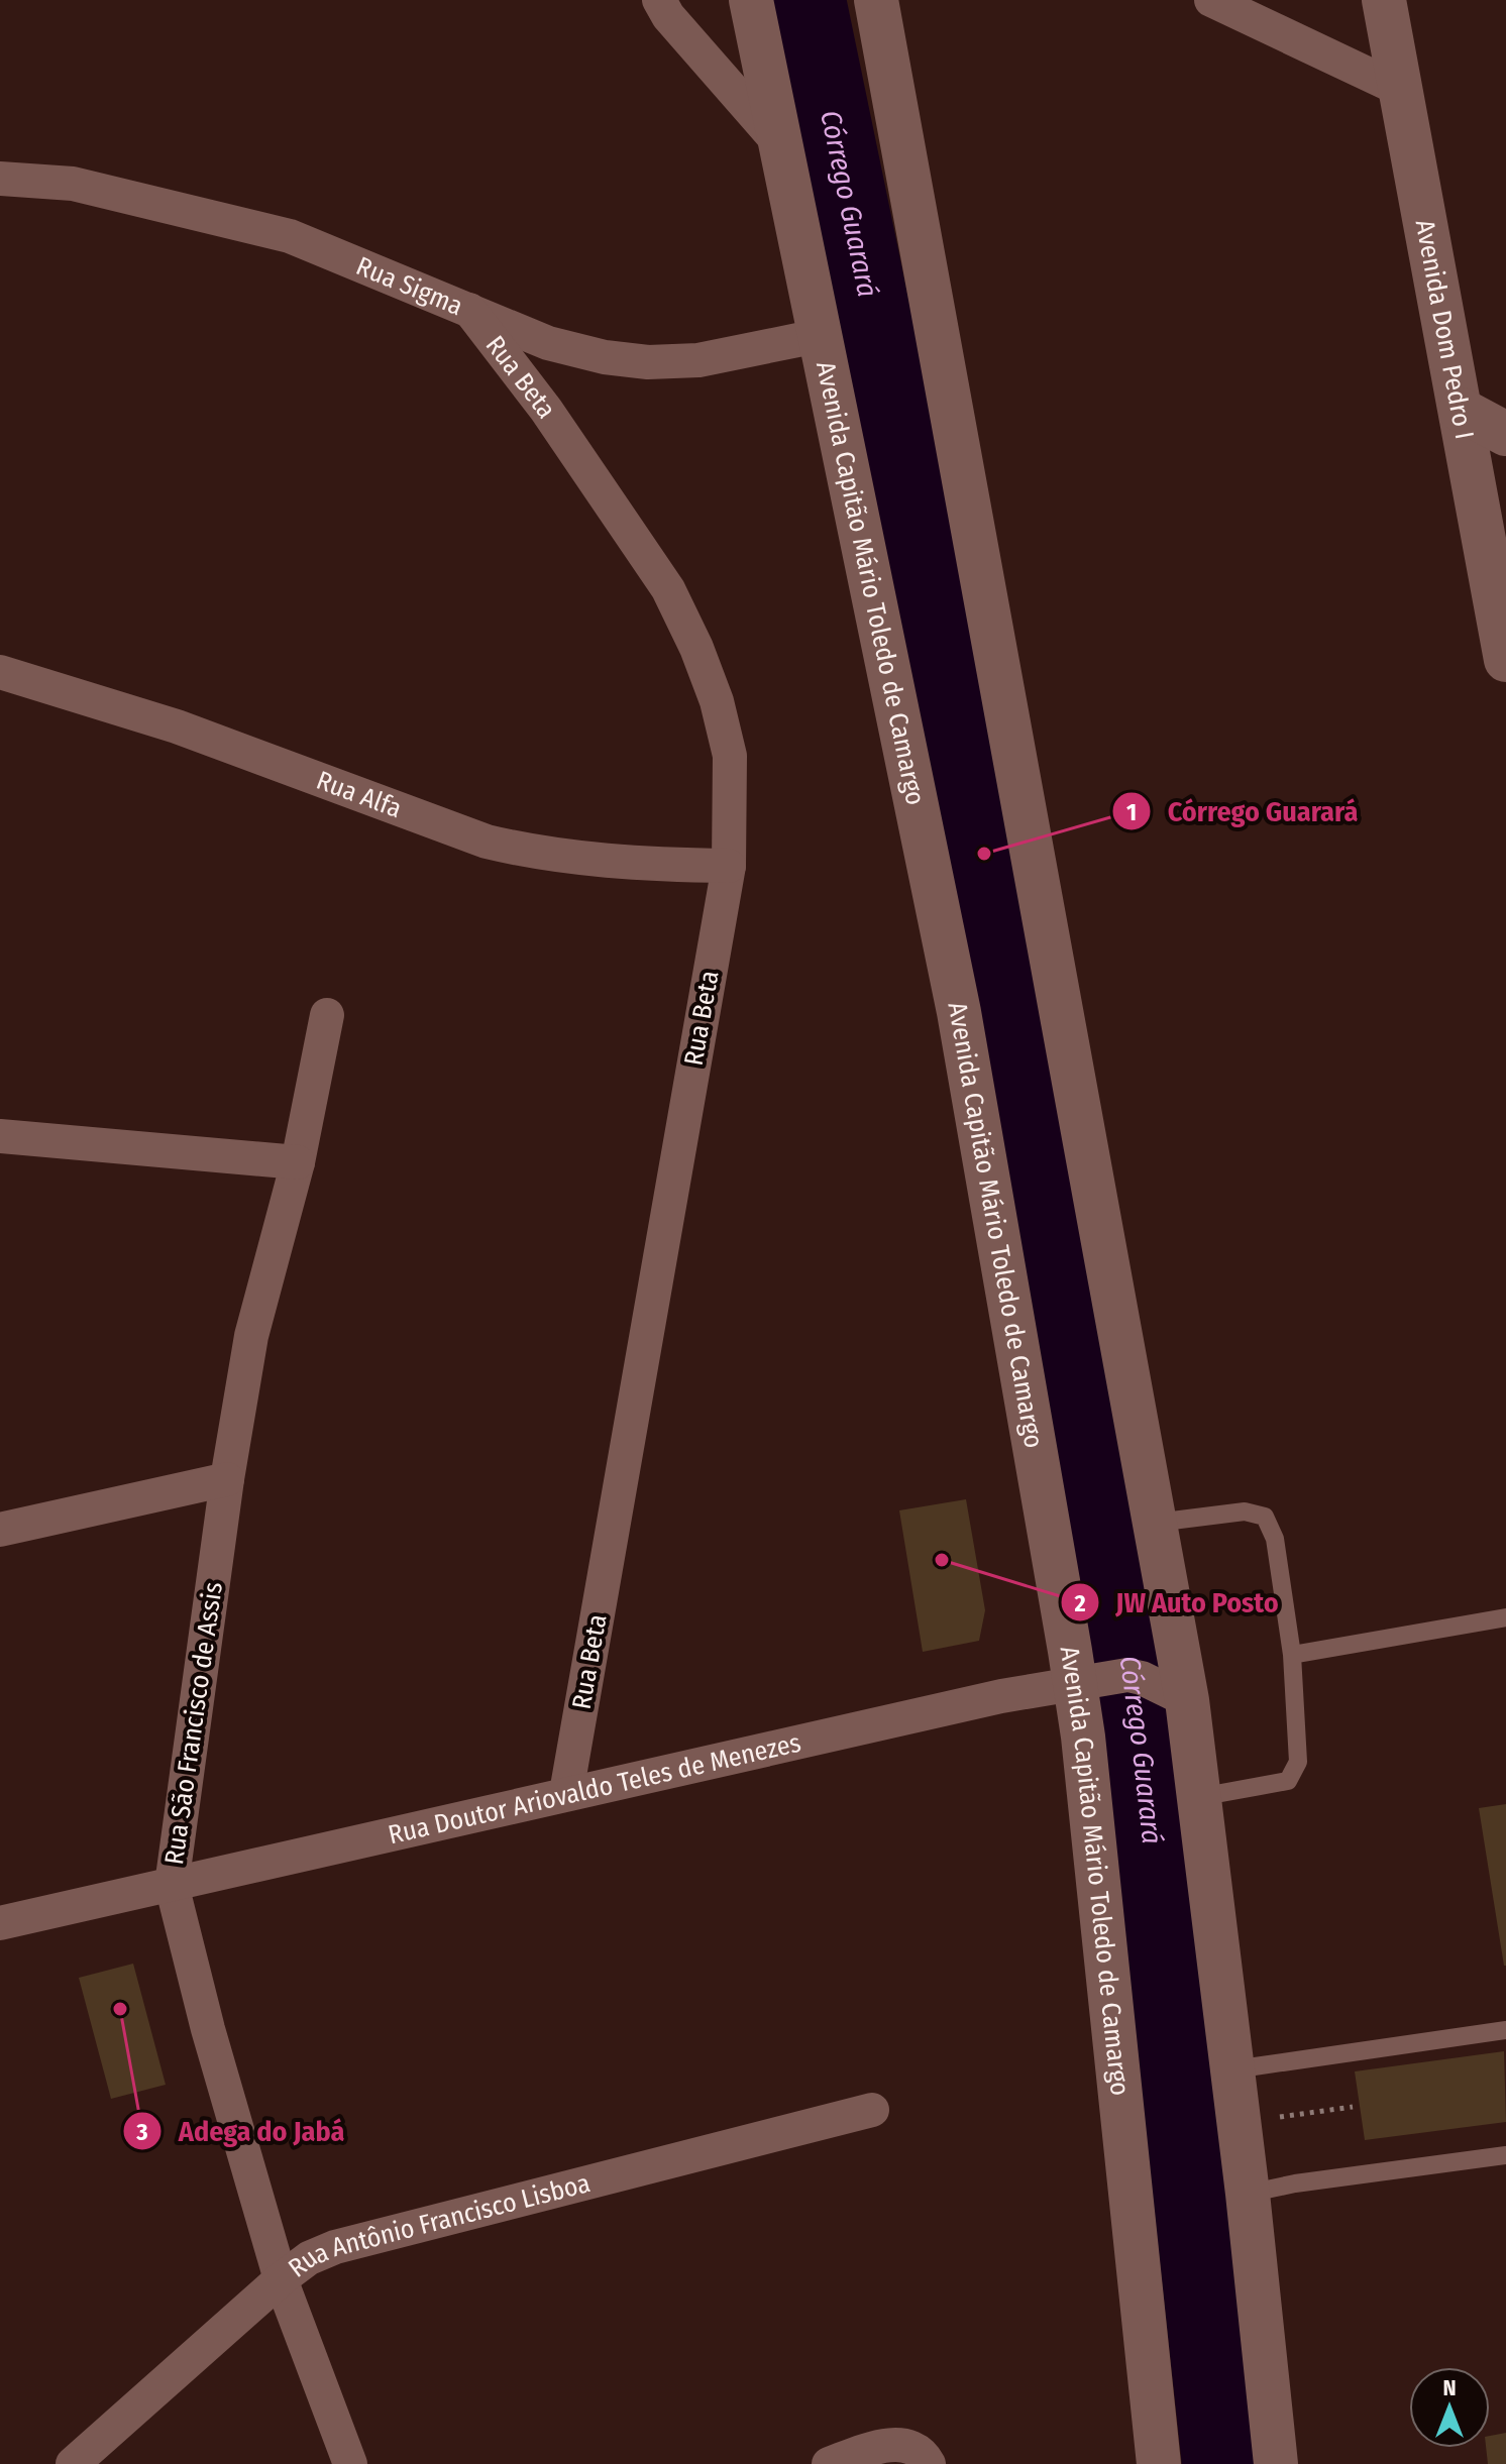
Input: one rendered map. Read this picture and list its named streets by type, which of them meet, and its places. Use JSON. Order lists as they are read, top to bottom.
{
  "streets": {
    "main road": ["Avenida Dom Pedro I", "Avenida Capitão Mário Toledo de Camargo"],
    "street": [
      "Rua Sigma",
      "Rua Beta",
      "Rua Alfa",
      "Rua São Francisco de Assis",
      "Rua Doutor Ariovaldo Teles de Menezes",
      "Rua Antônio Francisco Lisboa"
    ]
  },
  "crossings": [
    ["Rua Sigma", "Rua Beta"],
    ["Rua Sigma", "Avenida Capitão Mário Toledo de Camargo"],
    ["Rua Beta", "Rua Alfa"],
    ["Rua Beta", "Rua Doutor Ariovaldo Teles de Menezes"],
    ["Avenida Capitão Mário Toledo de Camargo", "Rua Doutor Ariovaldo Teles de Menezes"],
    ["Rua São Francisco de Assis", "Rua Doutor Ariovaldo Teles de Menezes"],
    ["Rua São Francisco de Assis", "Rua Antônio Francisco Lisboa"]
  ],
  "water": ["Córrego Guarará"],
  "places": ["Córrego Guarará", "JW Auto Posto", "Adega do Jabá"],
  "north": "top"
}
